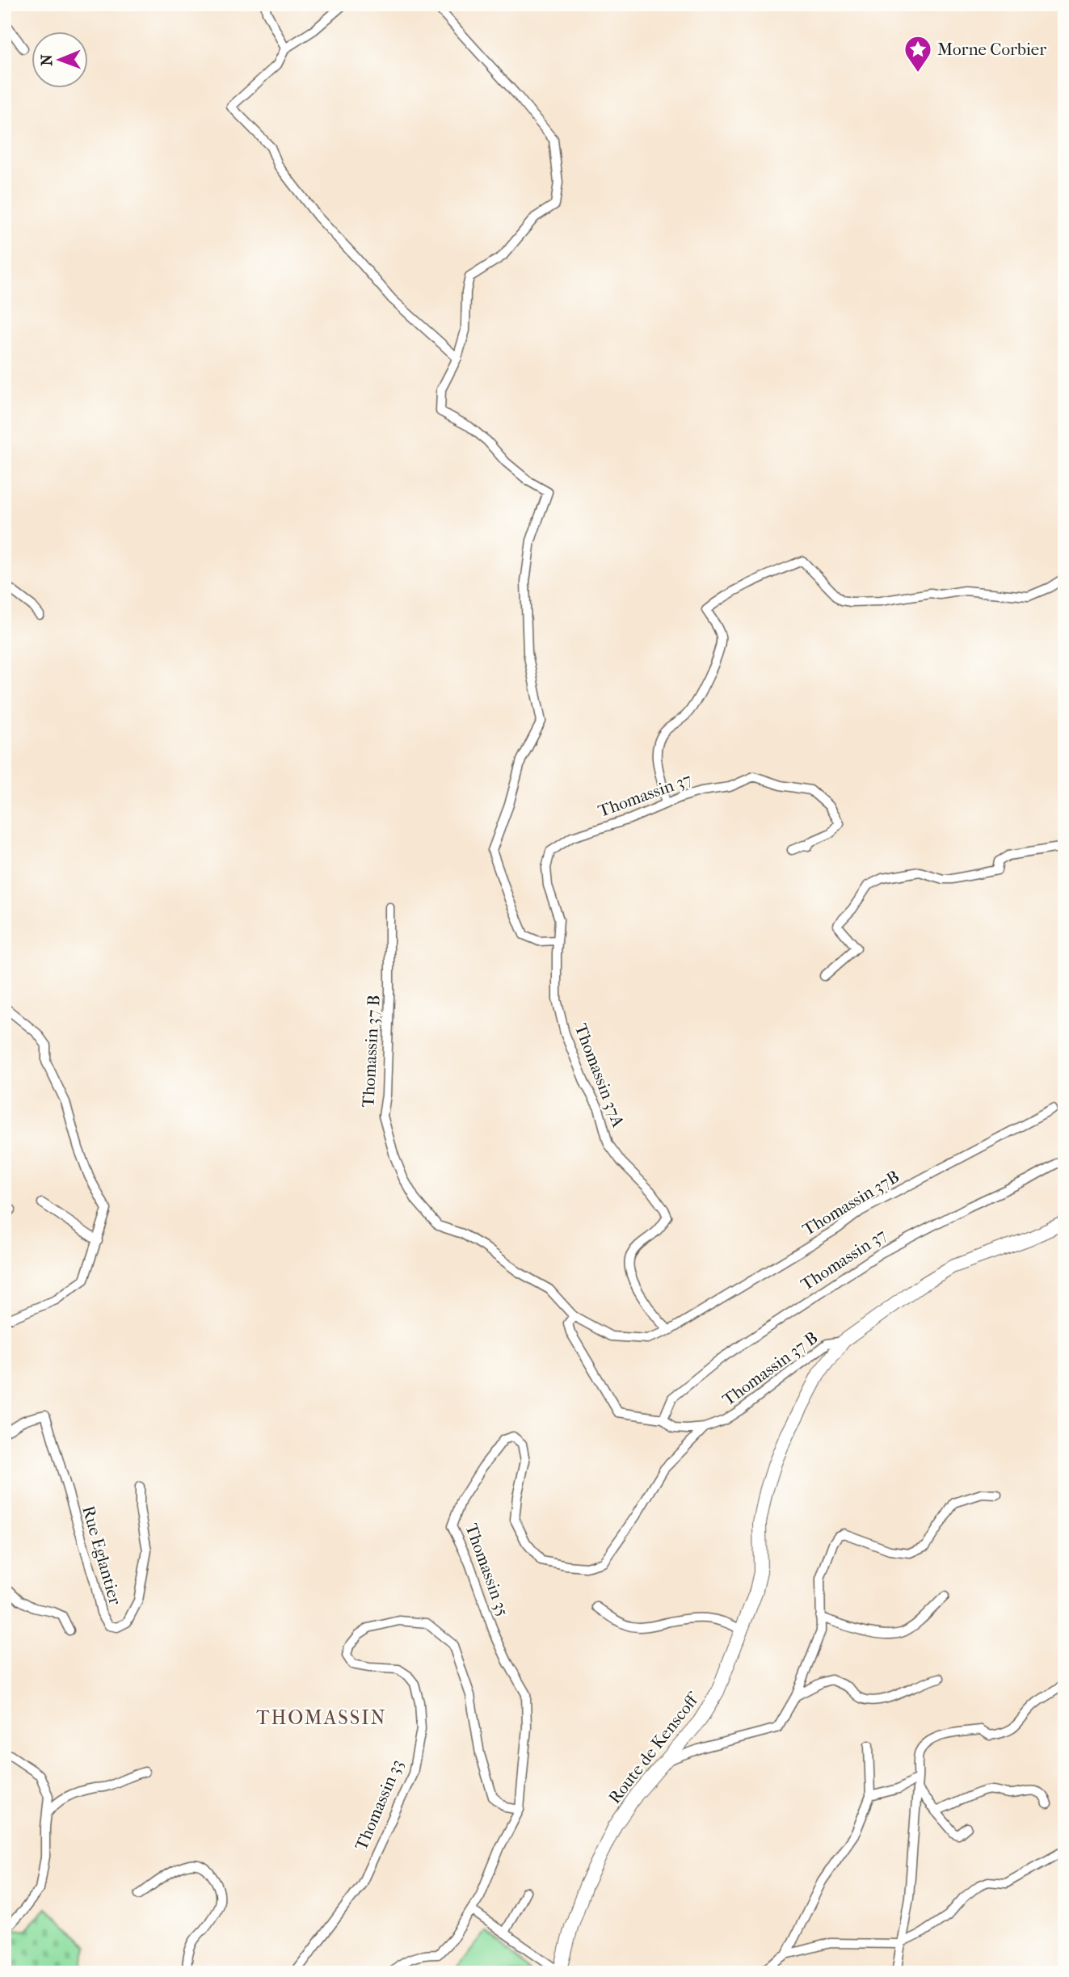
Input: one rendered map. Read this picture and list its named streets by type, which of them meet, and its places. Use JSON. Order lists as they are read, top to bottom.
{
  "streets": {
    "main road": ["Route de Kenscoff"],
    "street": [
      "Thomassin 37",
      "Thomassin 37 B",
      "Thomassin 37A",
      "Thomassin 37B",
      "Rue Eglantier",
      "Thomassin 35",
      "Thomassin 33"
    ]
  },
  "crossings": [
    ["Thomassin 37", "Thomassin 37 B"],
    ["Thomassin 37", "Thomassin 37A"],
    ["Thomassin 37 B", "Thomassin 35"],
    ["Thomassin 37 B", "Route de Kenscoff"],
    ["Thomassin 37A", "Thomassin 37B"],
    ["Thomassin 35", "Thomassin 33"]
  ],
  "districts": ["THOMASSIN"],
  "places": {
    "place": ["Morne Corbier"]
  },
  "north": "left"
}
